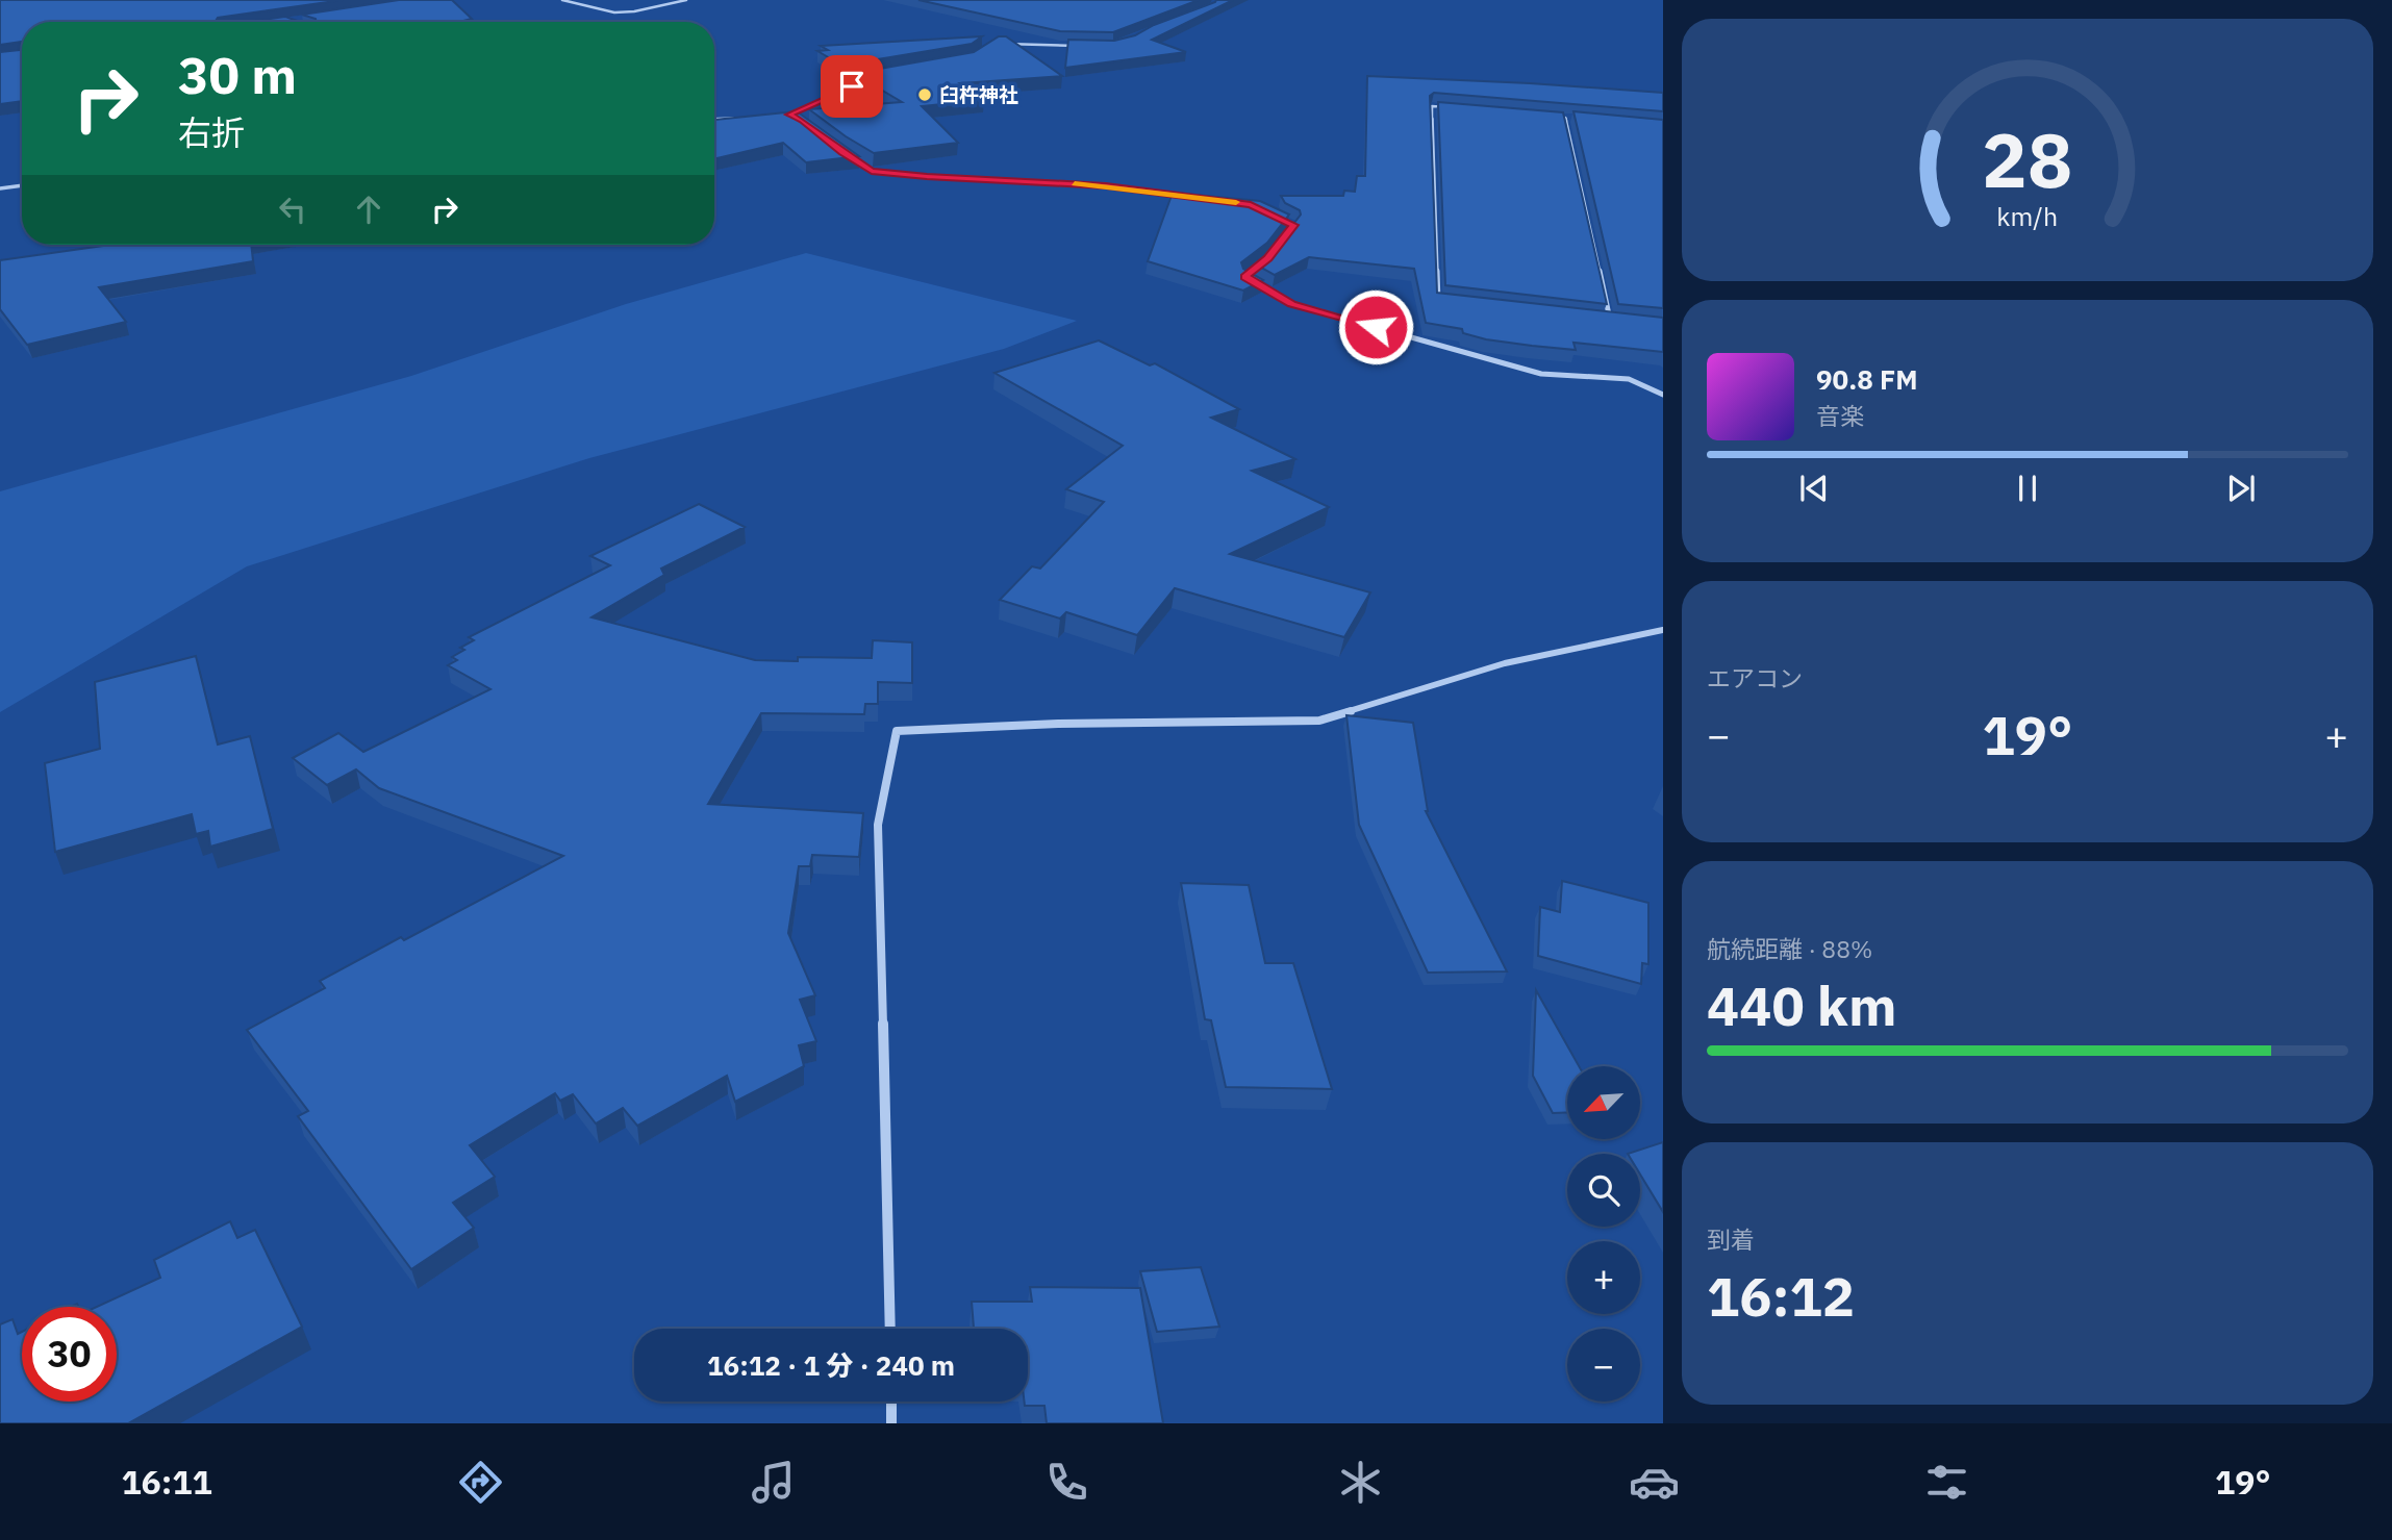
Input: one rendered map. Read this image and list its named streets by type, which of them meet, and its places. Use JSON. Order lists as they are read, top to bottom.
{
  "places": ["臼杵神社"],
  "north": "bottom left",
  "page": {
    "turn": ["30 m", "右折"],
    "song": ["90.8 FM", "音楽"],
    "tile": [
      "エアコン",
      ["航続距離 · 88%", "440 km"],
      ["到着", "16:12"]
    ],
    "heat": ["−", "19°", "+"],
    "map_buttons": ["+", "−"],
    "limit": "30",
    "trip": "16:12 · 1 分 · 240 m",
    "tabs": ["16:11", "19°"],
    "gauge": ["28", "km/h"]
  }
}
